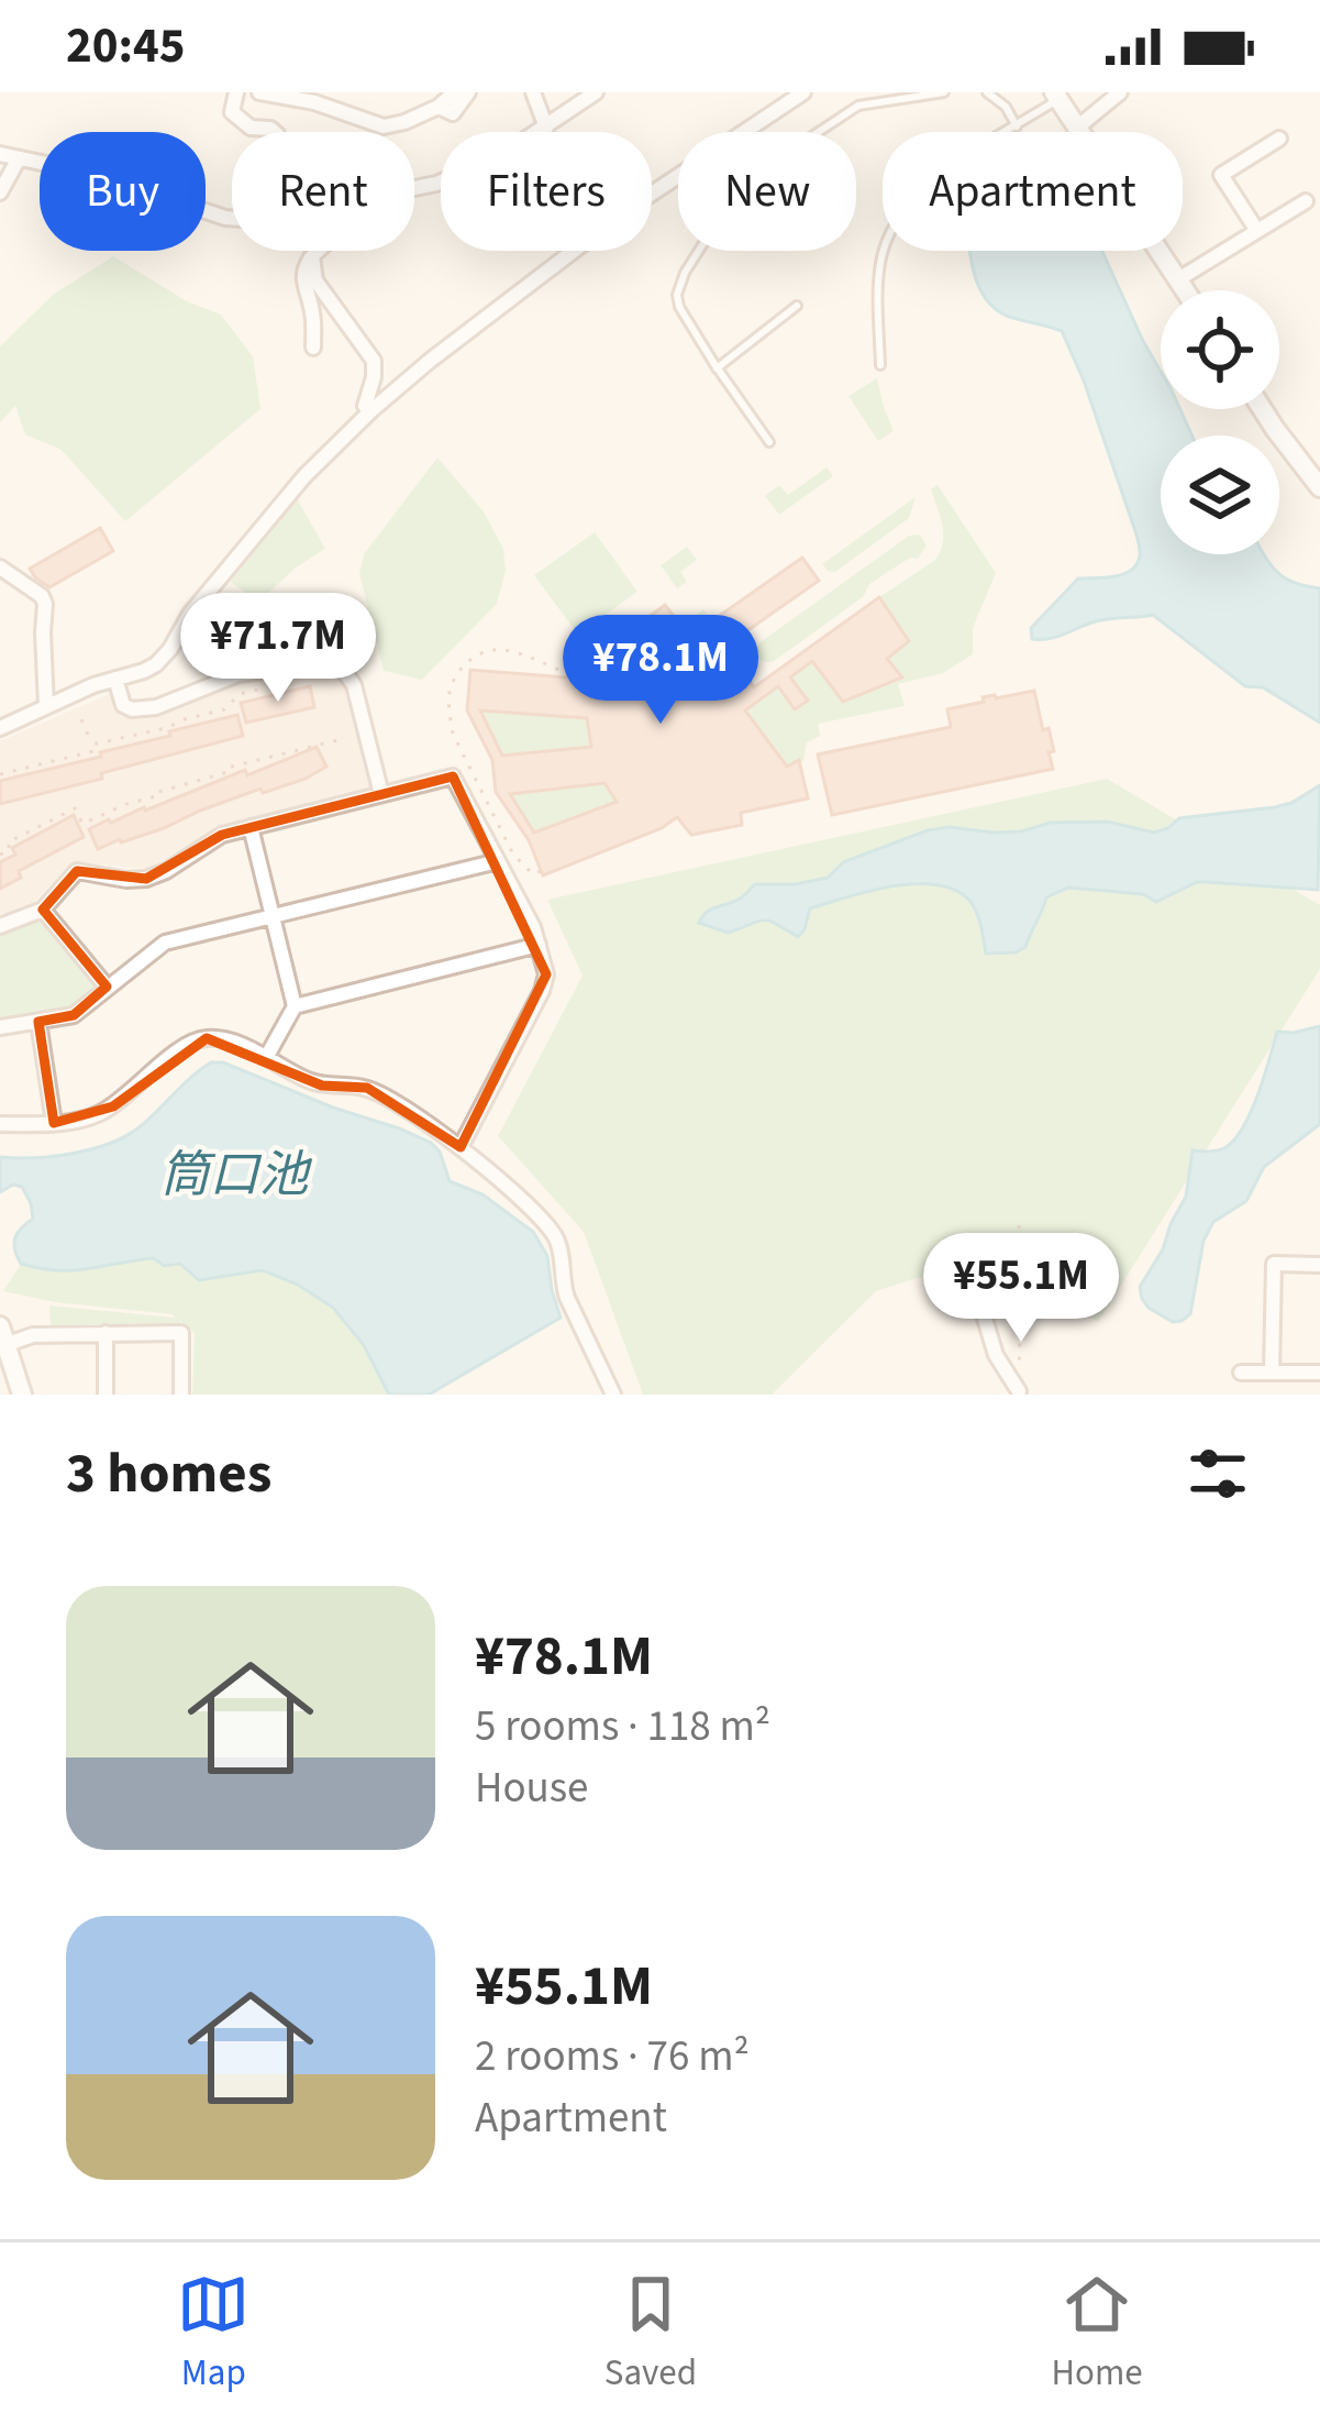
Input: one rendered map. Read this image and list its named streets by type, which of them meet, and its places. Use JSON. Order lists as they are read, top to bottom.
{
  "water": ["筒口池"],
  "page": {
    "status": "20:45",
    "chip": [
      "Buy",
      "Rent",
      "Filters",
      "New",
      "Apartment"
    ],
    "price": ["¥71.7M", "¥78.1M", "¥55.1M"],
    "heading": "3 homes",
    "list": [
      {
        "name": "¥78.1M",
        "note": "5 rooms · 118 m² · House"
      },
      {
        "name": "¥55.1M",
        "note": "2 rooms · 76 m² · Apartment"
      }
    ],
    "tabs": ["Map", "Saved", "Home"]
  }
}
